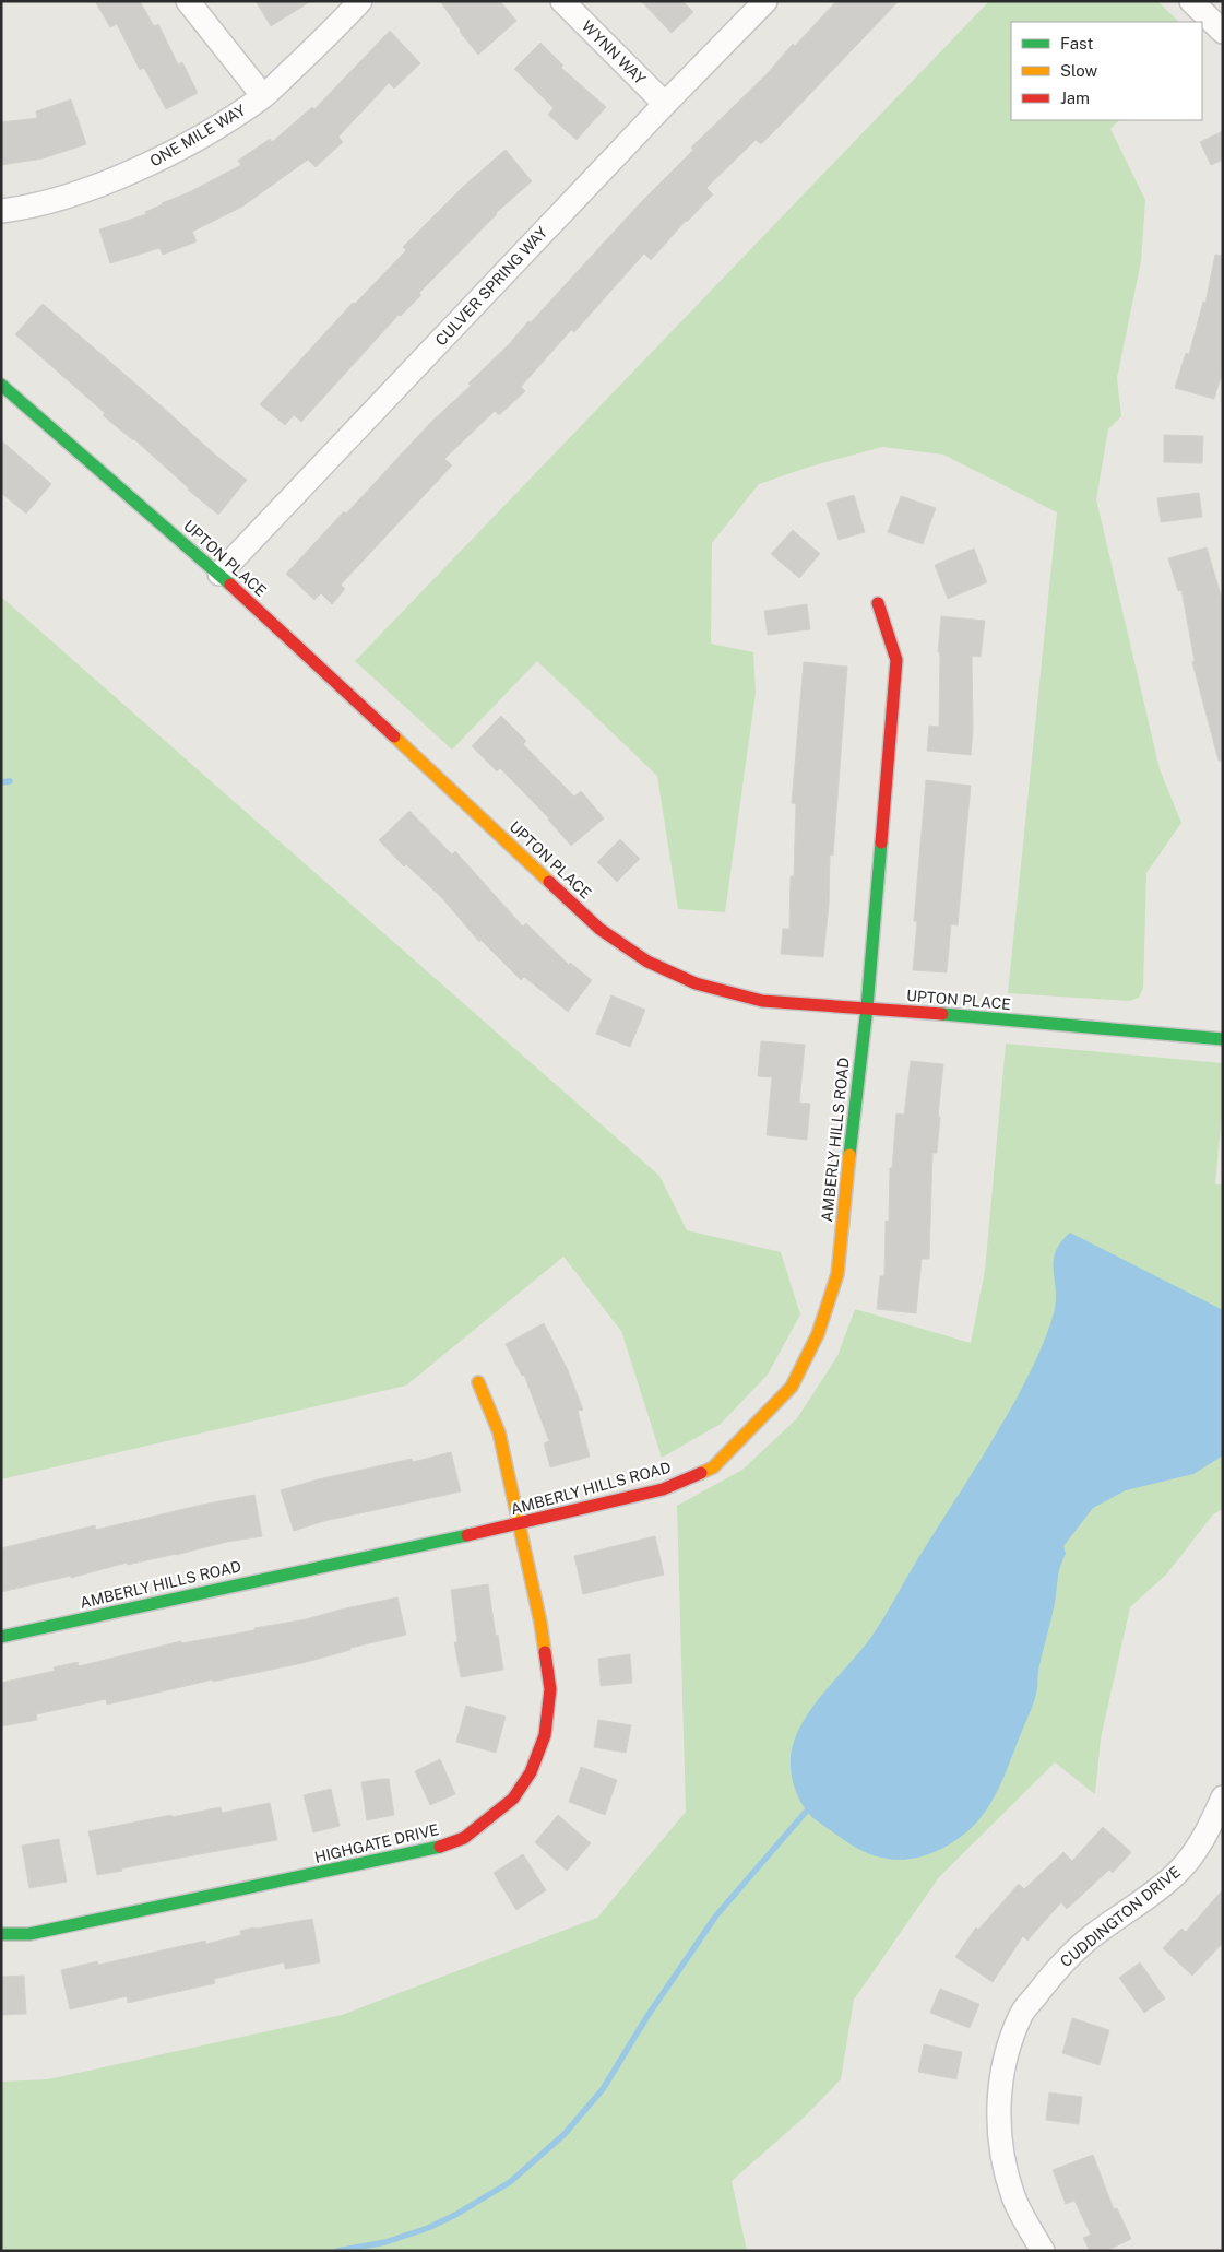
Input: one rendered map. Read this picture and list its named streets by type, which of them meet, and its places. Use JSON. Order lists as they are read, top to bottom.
{
  "streets": {
    "street": [
      "WYNN WAY",
      "ONE MILE WAY",
      "CULVER SPRING WAY",
      "UPTON PLACE",
      "AMBERLY HILLS ROAD",
      "HIGHGATE DRIVE",
      "CUDDINGTON DRIVE"
    ]
  },
  "crossings": [
    ["WYNN WAY", "CULVER SPRING WAY"],
    ["CULVER SPRING WAY", "UPTON PLACE"],
    ["UPTON PLACE", "AMBERLY HILLS ROAD"],
    ["AMBERLY HILLS ROAD", "HIGHGATE DRIVE"]
  ],
  "legend": ["Fast", "Slow", "Jam"]
}
